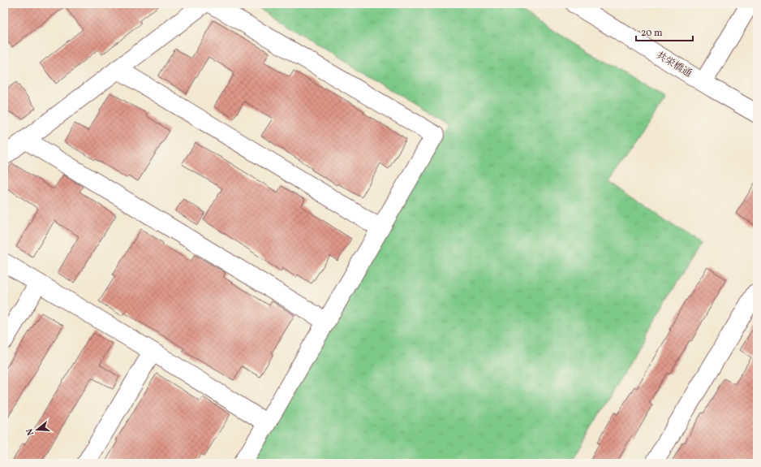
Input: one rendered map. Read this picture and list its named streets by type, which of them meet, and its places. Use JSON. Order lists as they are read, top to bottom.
{
  "streets": {
    "street": ["共栄橋通"]
  },
  "scale_bar": "20 m",
  "north": "left"
}
